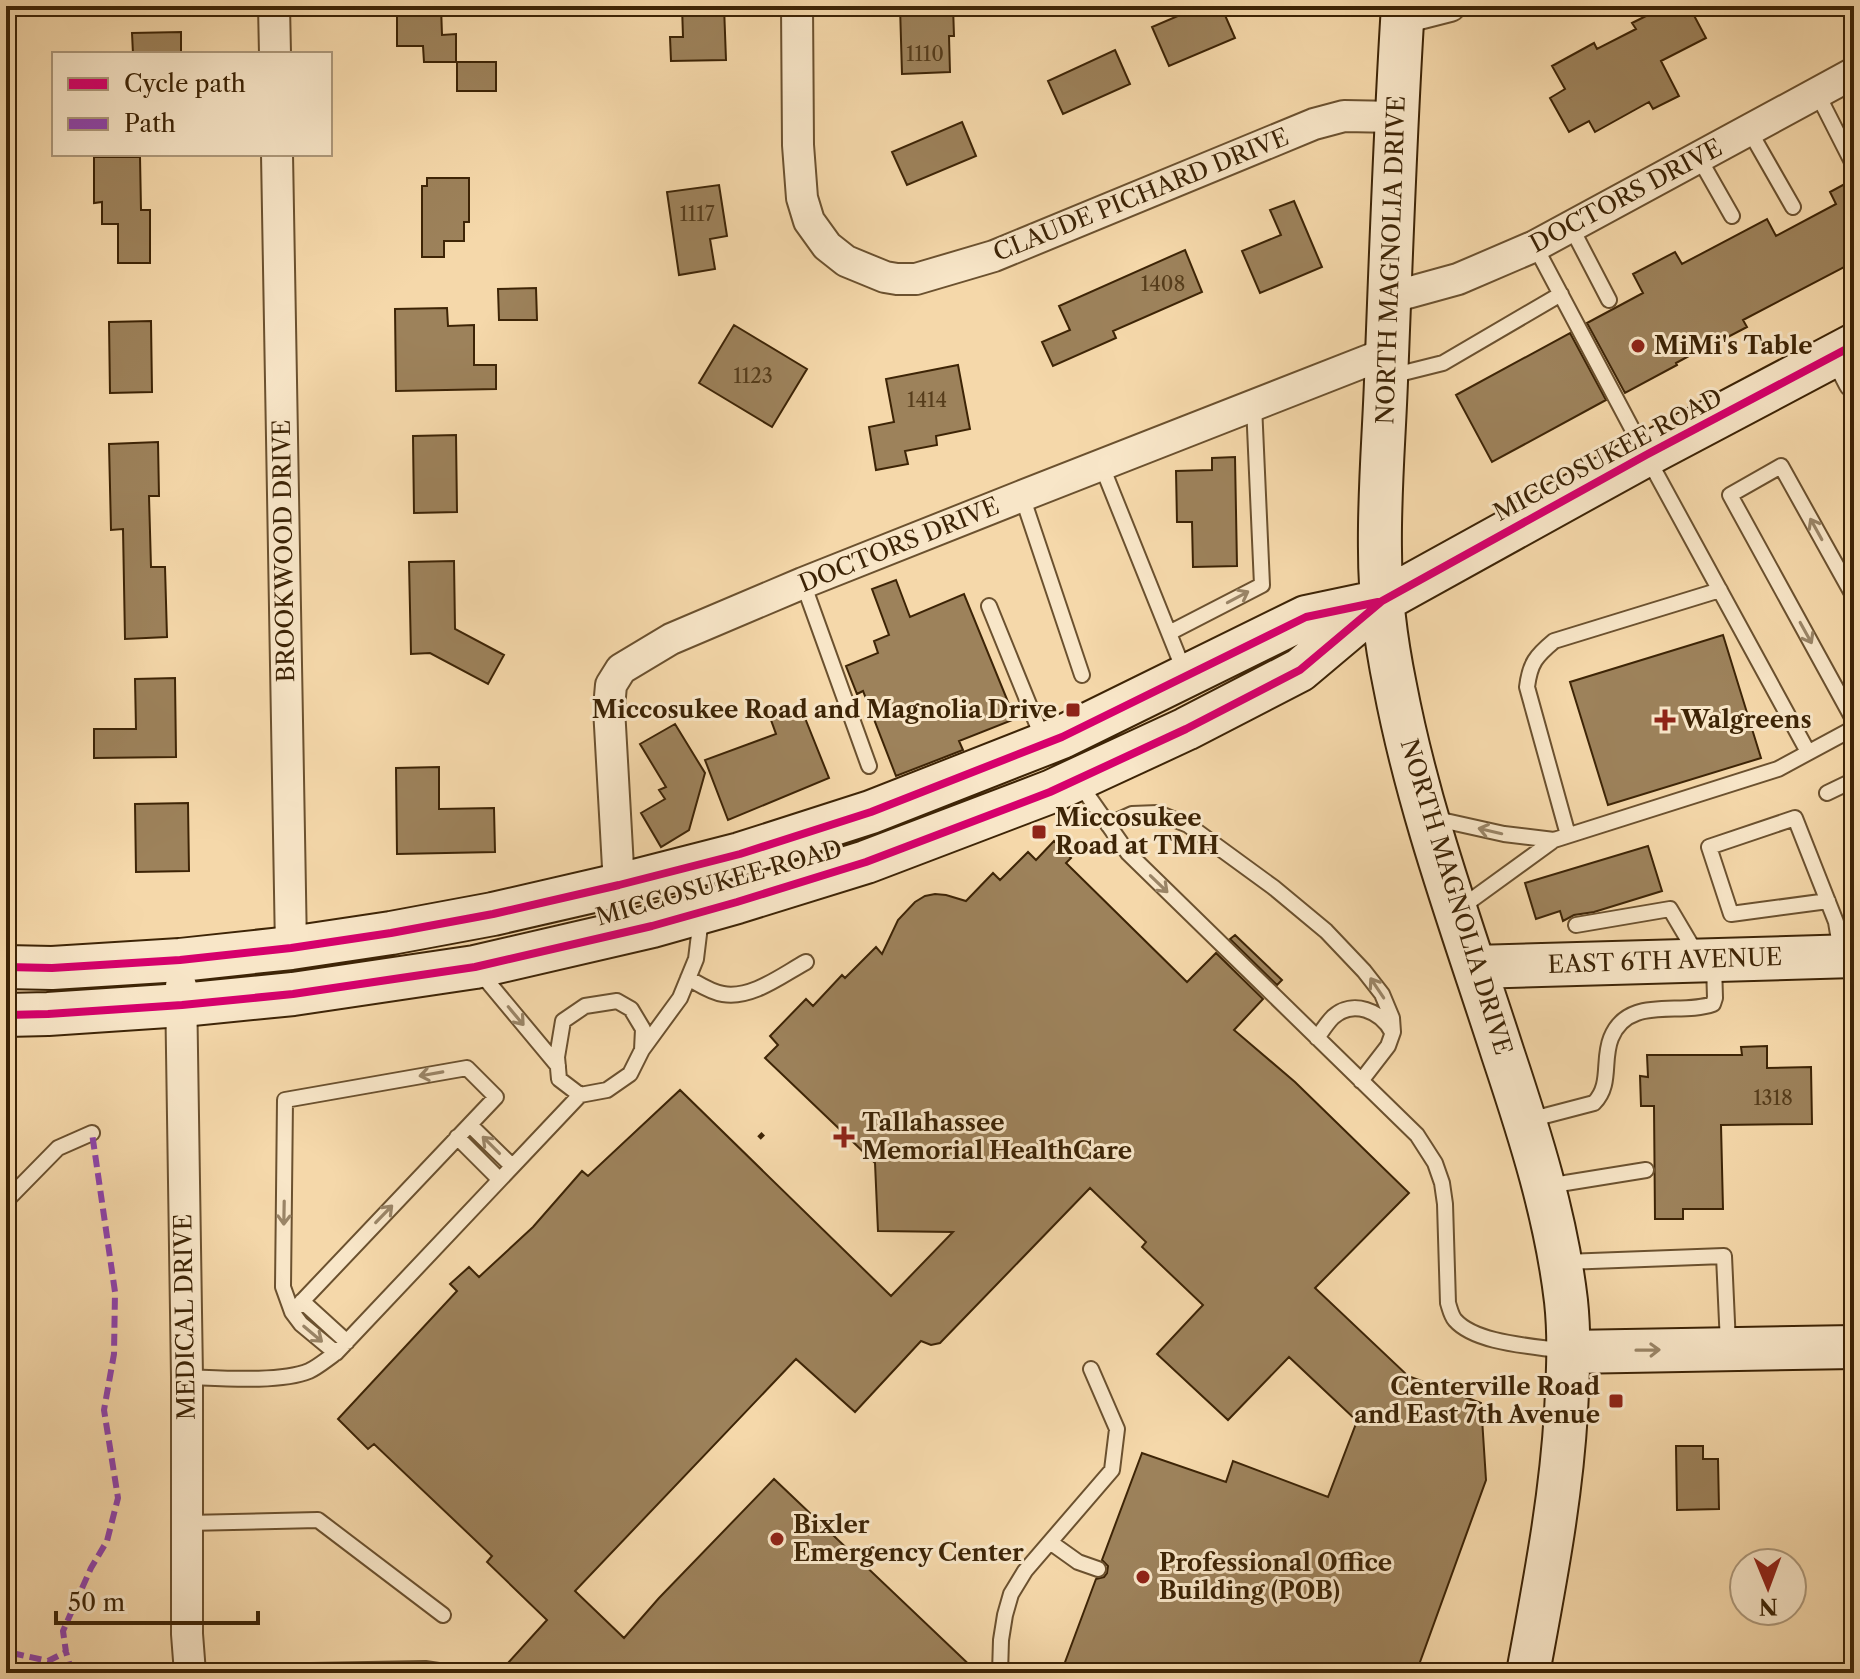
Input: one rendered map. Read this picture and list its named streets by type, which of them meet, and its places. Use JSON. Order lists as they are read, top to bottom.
{
  "streets": {
    "street": [
      "CLAUDE PICHARD DRIVE",
      "DOCTORS DRIVE",
      "NORTH MAGNOLIA DRIVE",
      "MICCOSUKEE ROAD",
      "BROOKWOOD DRIVE",
      "EAST 6TH AVENUE",
      "MEDICAL DRIVE"
    ]
  },
  "crossings": [
    ["CLAUDE PICHARD DRIVE", "NORTH MAGNOLIA DRIVE"],
    ["DOCTORS DRIVE", "NORTH MAGNOLIA DRIVE"],
    ["DOCTORS DRIVE", "MICCOSUKEE ROAD"],
    ["NORTH MAGNOLIA DRIVE", "MICCOSUKEE ROAD"],
    ["NORTH MAGNOLIA DRIVE", "EAST 6TH AVENUE"],
    ["MICCOSUKEE ROAD", "BROOKWOOD DRIVE"],
    ["MICCOSUKEE ROAD", "MEDICAL DRIVE"]
  ],
  "places": {
    "other": ["MiMi's Table", "Bixler Emergency Center", "Professional Office Building (POB)"],
    "transit": ["Miccosukee Road and Magnolia Drive", "Miccosukee Road at TMH", "Centerville Road and East 7th Avenue"],
    "health": ["Walgreens", "Tallahassee Memorial HealthCare"]
  },
  "house_numbers": [
    "1110",
    "1117",
    "1408",
    "1123",
    "1414",
    "1318"
  ],
  "legend": ["Cycle path", "Path"],
  "scale_bar": "50 m",
  "north": "bottom"
}
